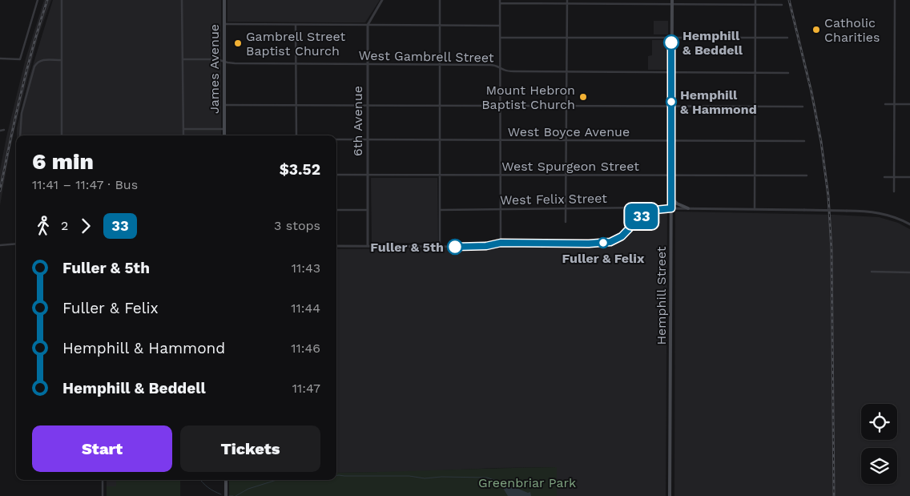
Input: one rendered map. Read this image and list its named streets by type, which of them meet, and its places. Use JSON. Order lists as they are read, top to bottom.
{
  "streets": {
    "main road": ["James Avenue", "Hemphill Street"],
    "street": [
      "West Gambrell Street",
      "6th Avenue",
      "West Boyce Avenue",
      "West Spurgeon Street",
      "West Felix Street"
    ]
  },
  "crossings": [
    ["West Gambrell Street", "James Avenue"],
    ["West Gambrell Street", "6th Avenue"],
    ["West Gambrell Street", "Hemphill Street"],
    ["6th Avenue", "West Boyce Avenue"],
    ["6th Avenue", "West Spurgeon Street"],
    ["West Boyce Avenue", "Hemphill Street"],
    ["West Spurgeon Street", "Hemphill Street"],
    ["West Felix Street", "Hemphill Street"]
  ],
  "parks": ["Greenbriar Park"],
  "places": [
    "Catholic Charities",
    "Hemphill & Beddell",
    "Gambrell Street Baptist Church",
    "Mount Hebron Baptist Church",
    "Hemphill & Hammond",
    "Fuller & Felix",
    "Fuller & 5th"
  ],
  "lines": ["bus line 33"],
  "page": {
    "on_map": "33",
    "heading": ["6 min", "11:41 – 11:47 · Bus", "$3.52"],
    "legs": ["2", "33", "3 stops"],
    "list": [
      {
        "name": "Fuller & 5th",
        "value": "11:43"
      },
      {
        "name": "Fuller & Felix",
        "value": "11:44"
      },
      {
        "name": "Hemphill & Hammond",
        "value": "11:46"
      },
      {
        "name": "Hemphill & Beddell",
        "value": "11:47"
      }
    ],
    "buttons": ["Start", "Tickets"]
  }
}
